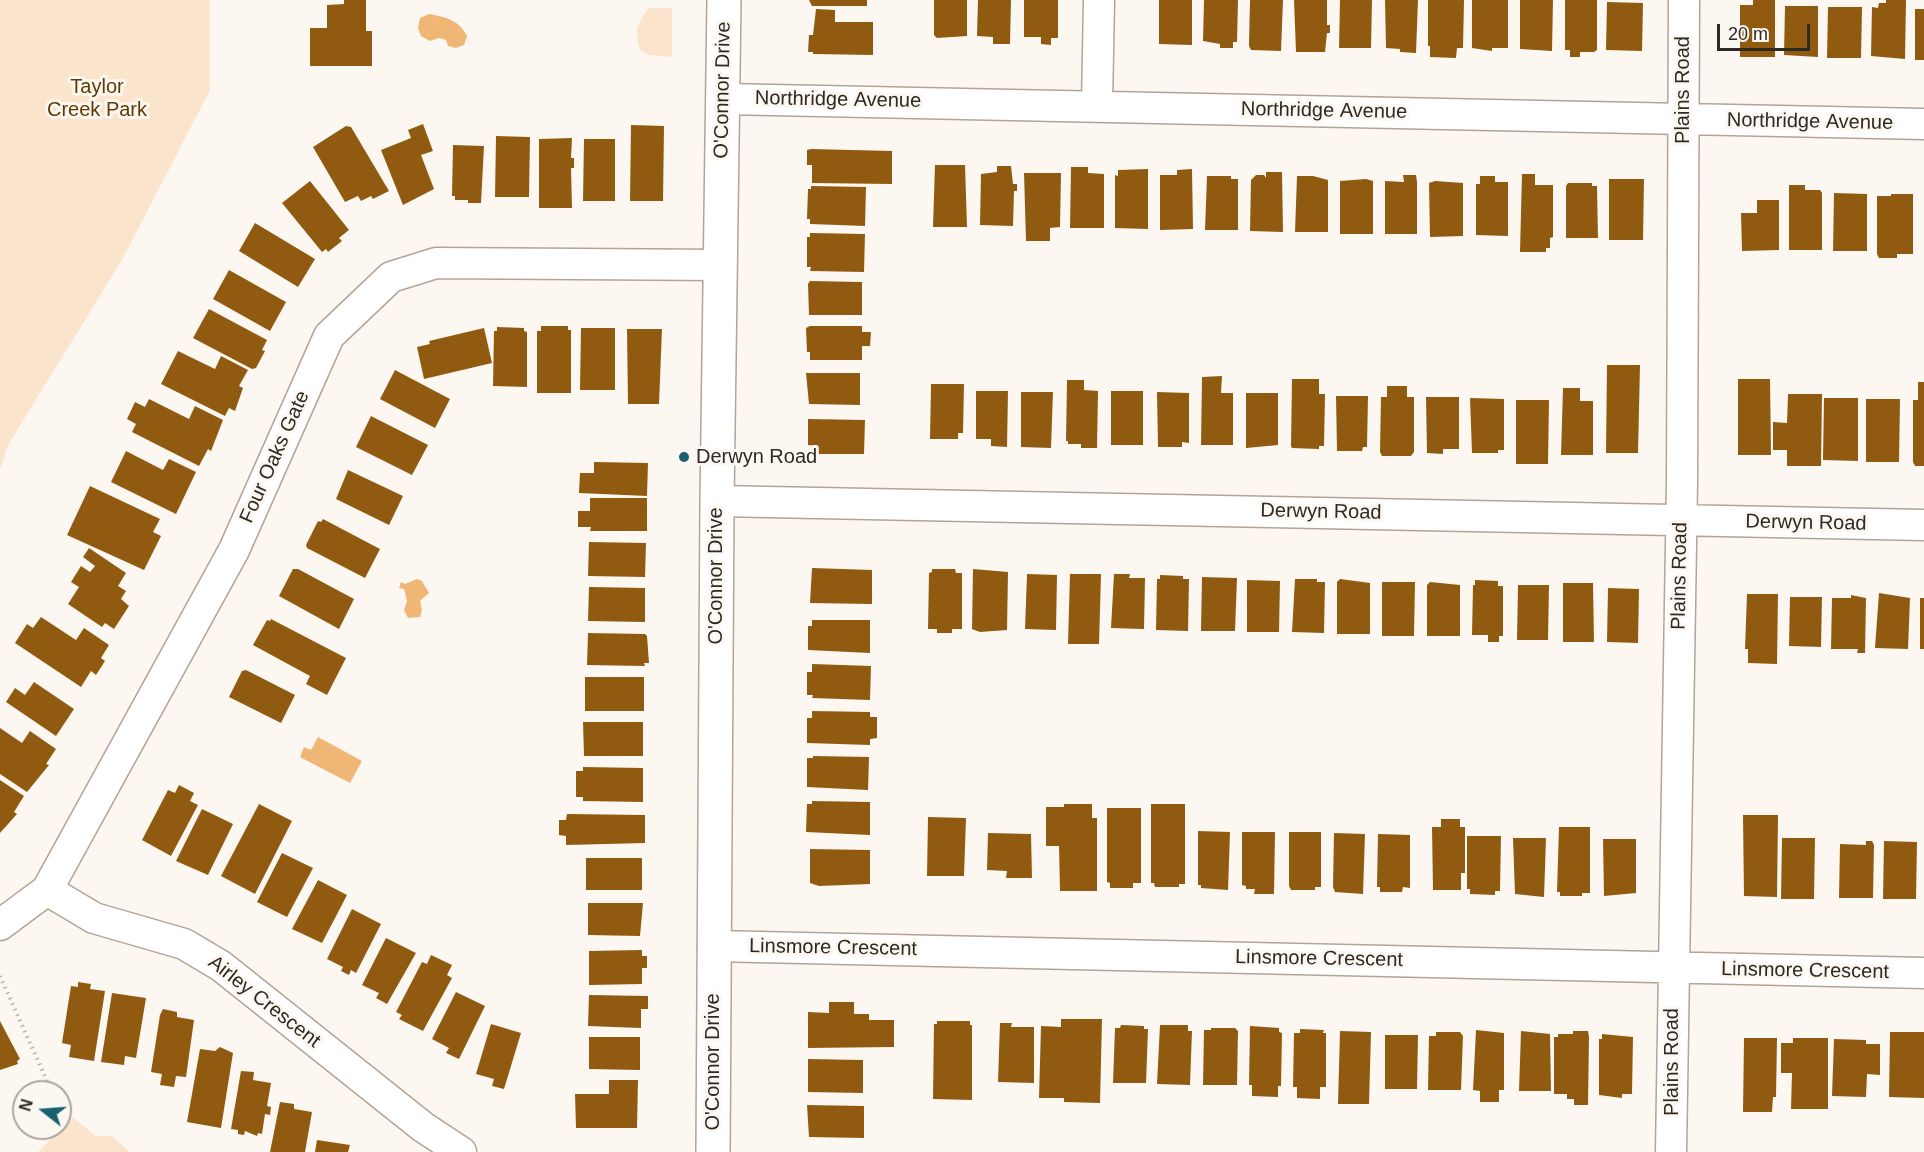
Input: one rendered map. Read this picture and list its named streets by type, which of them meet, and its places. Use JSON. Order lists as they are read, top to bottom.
{
  "streets": {
    "main road": ["O'Connor Drive"],
    "street": [
      "Plains Road",
      "Northridge Avenue",
      "Four Oaks Gate",
      "Derwyn Road",
      "Linsmore Crescent",
      "Airley Crescent"
    ]
  },
  "crossings": [
    ["O'Connor Drive", "Northridge Avenue"],
    ["O'Connor Drive", "Four Oaks Gate"],
    ["O'Connor Drive", "Derwyn Road"],
    ["O'Connor Drive", "Linsmore Crescent"],
    ["Plains Road", "Northridge Avenue"],
    ["Plains Road", "Derwyn Road"],
    ["Plains Road", "Linsmore Crescent"],
    ["Four Oaks Gate", "Airley Crescent"]
  ],
  "parks": ["Taylor Creek Park"],
  "places": ["Derwyn Road"],
  "scale_bar": "20 m",
  "north": "left"
}
